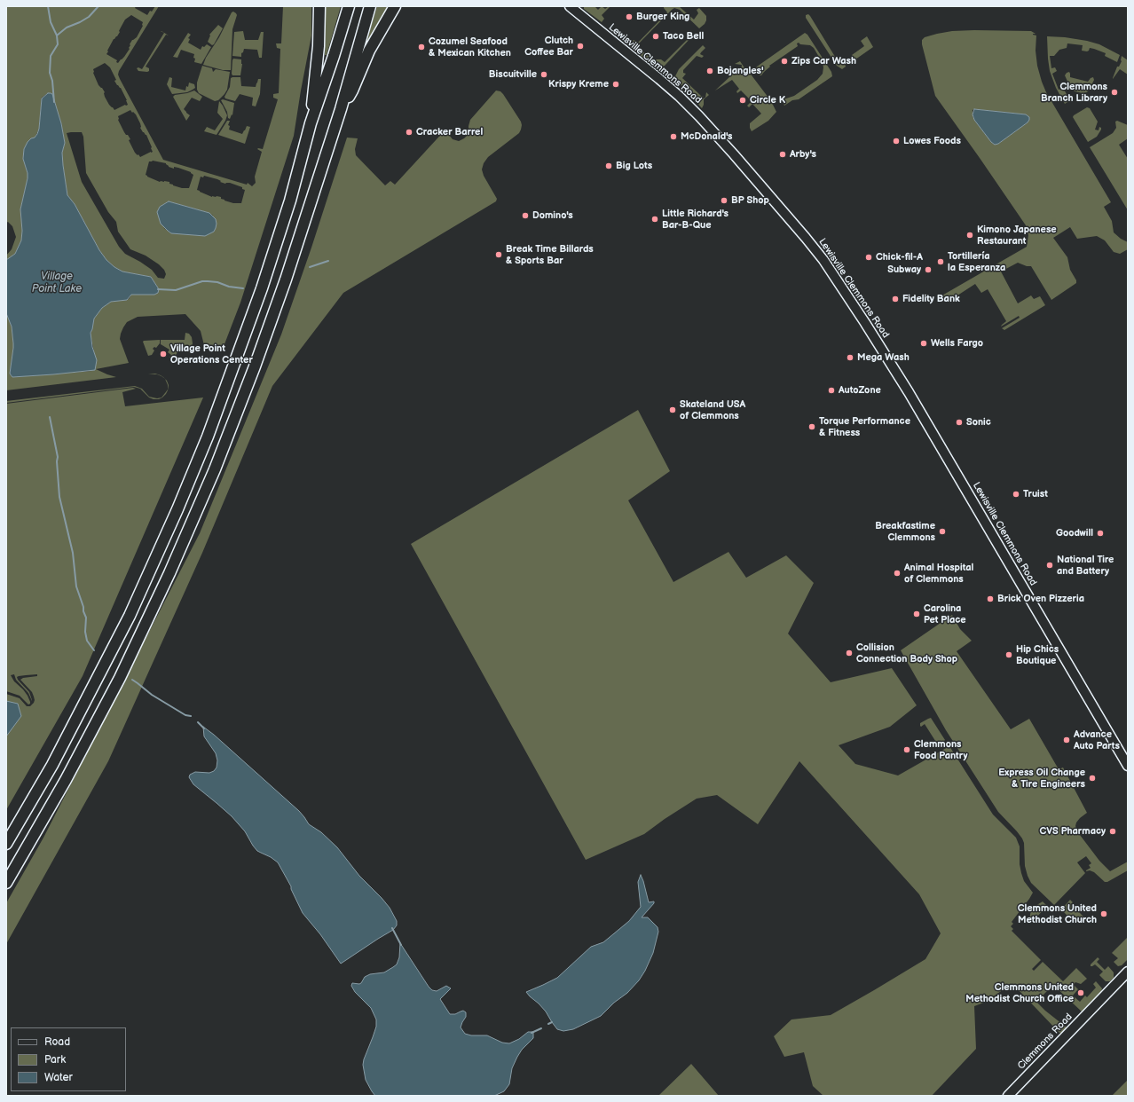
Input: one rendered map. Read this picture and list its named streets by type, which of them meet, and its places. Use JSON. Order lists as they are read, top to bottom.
{
  "streets": {
    "main road": ["Lewisville Clemmons Road", "Clemmons Road"]
  },
  "water": ["Village Point Lake"],
  "places": [
    "Burger King",
    "Taco Bell",
    "Clutch Coffee Bar",
    "Cozumel Seafood & Mexican Kitchen",
    "Zips Car Wash",
    "Bojangles'",
    "Biscuitville",
    "Krispy Kreme",
    "Clemmons Branch Library",
    "Circle K",
    "Cracker Barrel",
    "McDonald's",
    "Lowes Foods",
    "Arby's",
    "Big Lots",
    "BP Shop",
    "Domino's",
    "Little Richard's Bar-B-Que",
    "Kimono Japanese Restaurant",
    "Break Time Billards & Sports Bar",
    "Chick-fil-A",
    "Tortillería la Esperanza",
    "Subway",
    "Fidelity Bank",
    "Wells Fargo",
    "Village Point Operations Center",
    "Mega Wash",
    "AutoZone",
    "Skateland USA of Clemmons",
    "Sonic",
    "Torque Performance & Fitness",
    "Truist",
    "Breakfastime Clemmons",
    "Goodwill",
    "National Tire and Battery",
    "Animal Hospital of Clemmons",
    "Brick Oven Pizzeria",
    "Carolina Pet Place",
    "Collision Connection Body Shop",
    "Hip Chics Boutique",
    "Advance Auto Parts",
    "Clemmons Food Pantry",
    "Express Oil Change & Tire Engineers",
    "CVS Pharmacy",
    "Clemmons United Methodist Church",
    "Clemmons United Methodist Church Office"
  ],
  "legend": ["Road", "Park", "Water"]
}
